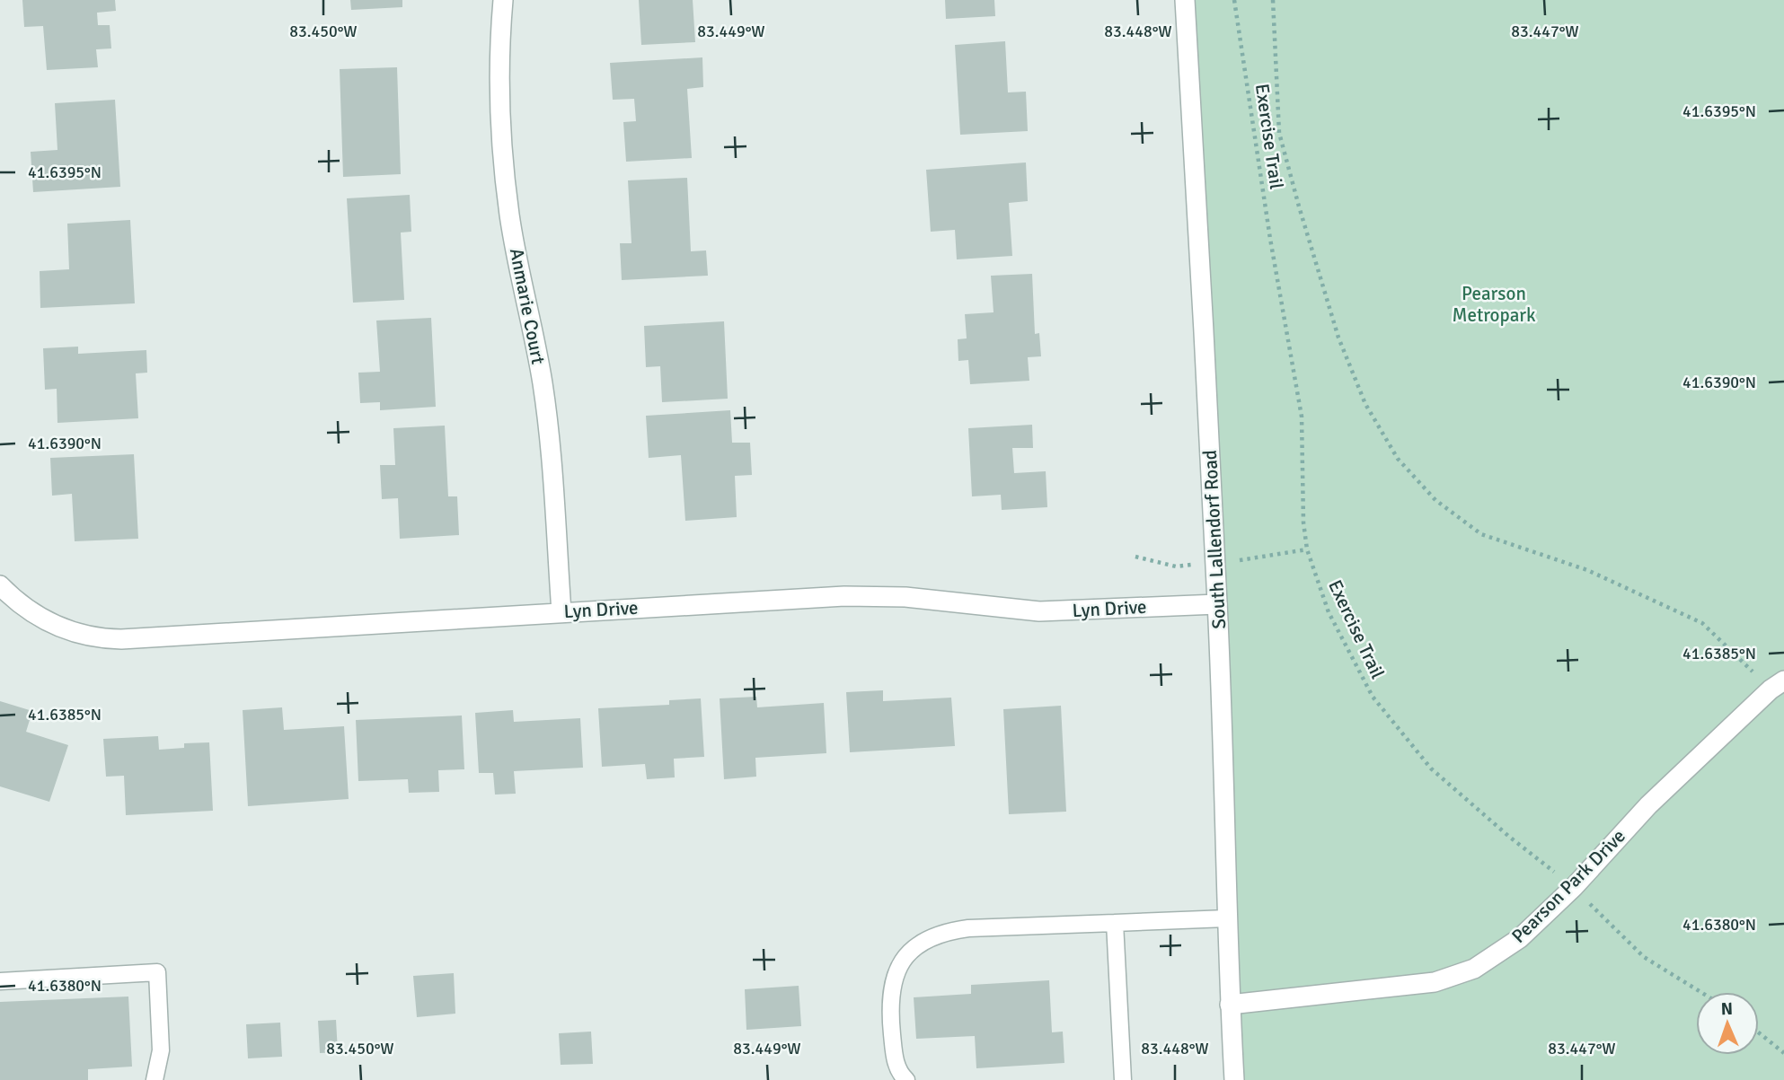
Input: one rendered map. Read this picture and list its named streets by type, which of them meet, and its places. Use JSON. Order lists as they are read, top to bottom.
{
  "streets": {
    "street": [
      "Anmarie Court",
      "South Lallendorf Road",
      "Lyn Drive",
      "Pearson Park Drive"
    ],
    "path": ["Exercise Trail"]
  },
  "crossings": [
    ["Exercise Trail", "Pearson Park Drive"],
    ["Anmarie Court", "Lyn Drive"],
    ["South Lallendorf Road", "Lyn Drive"],
    ["South Lallendorf Road", "Pearson Park Drive"]
  ],
  "parks": ["Pearson Metropark"],
  "north": "top",
  "coordinates": [
    "83.450°W",
    "83.449°W",
    "83.448°W",
    "83.447°W",
    "41.6395°N",
    "41.6390°N",
    "41.6385°N",
    "41.6380°N"
  ]
}
